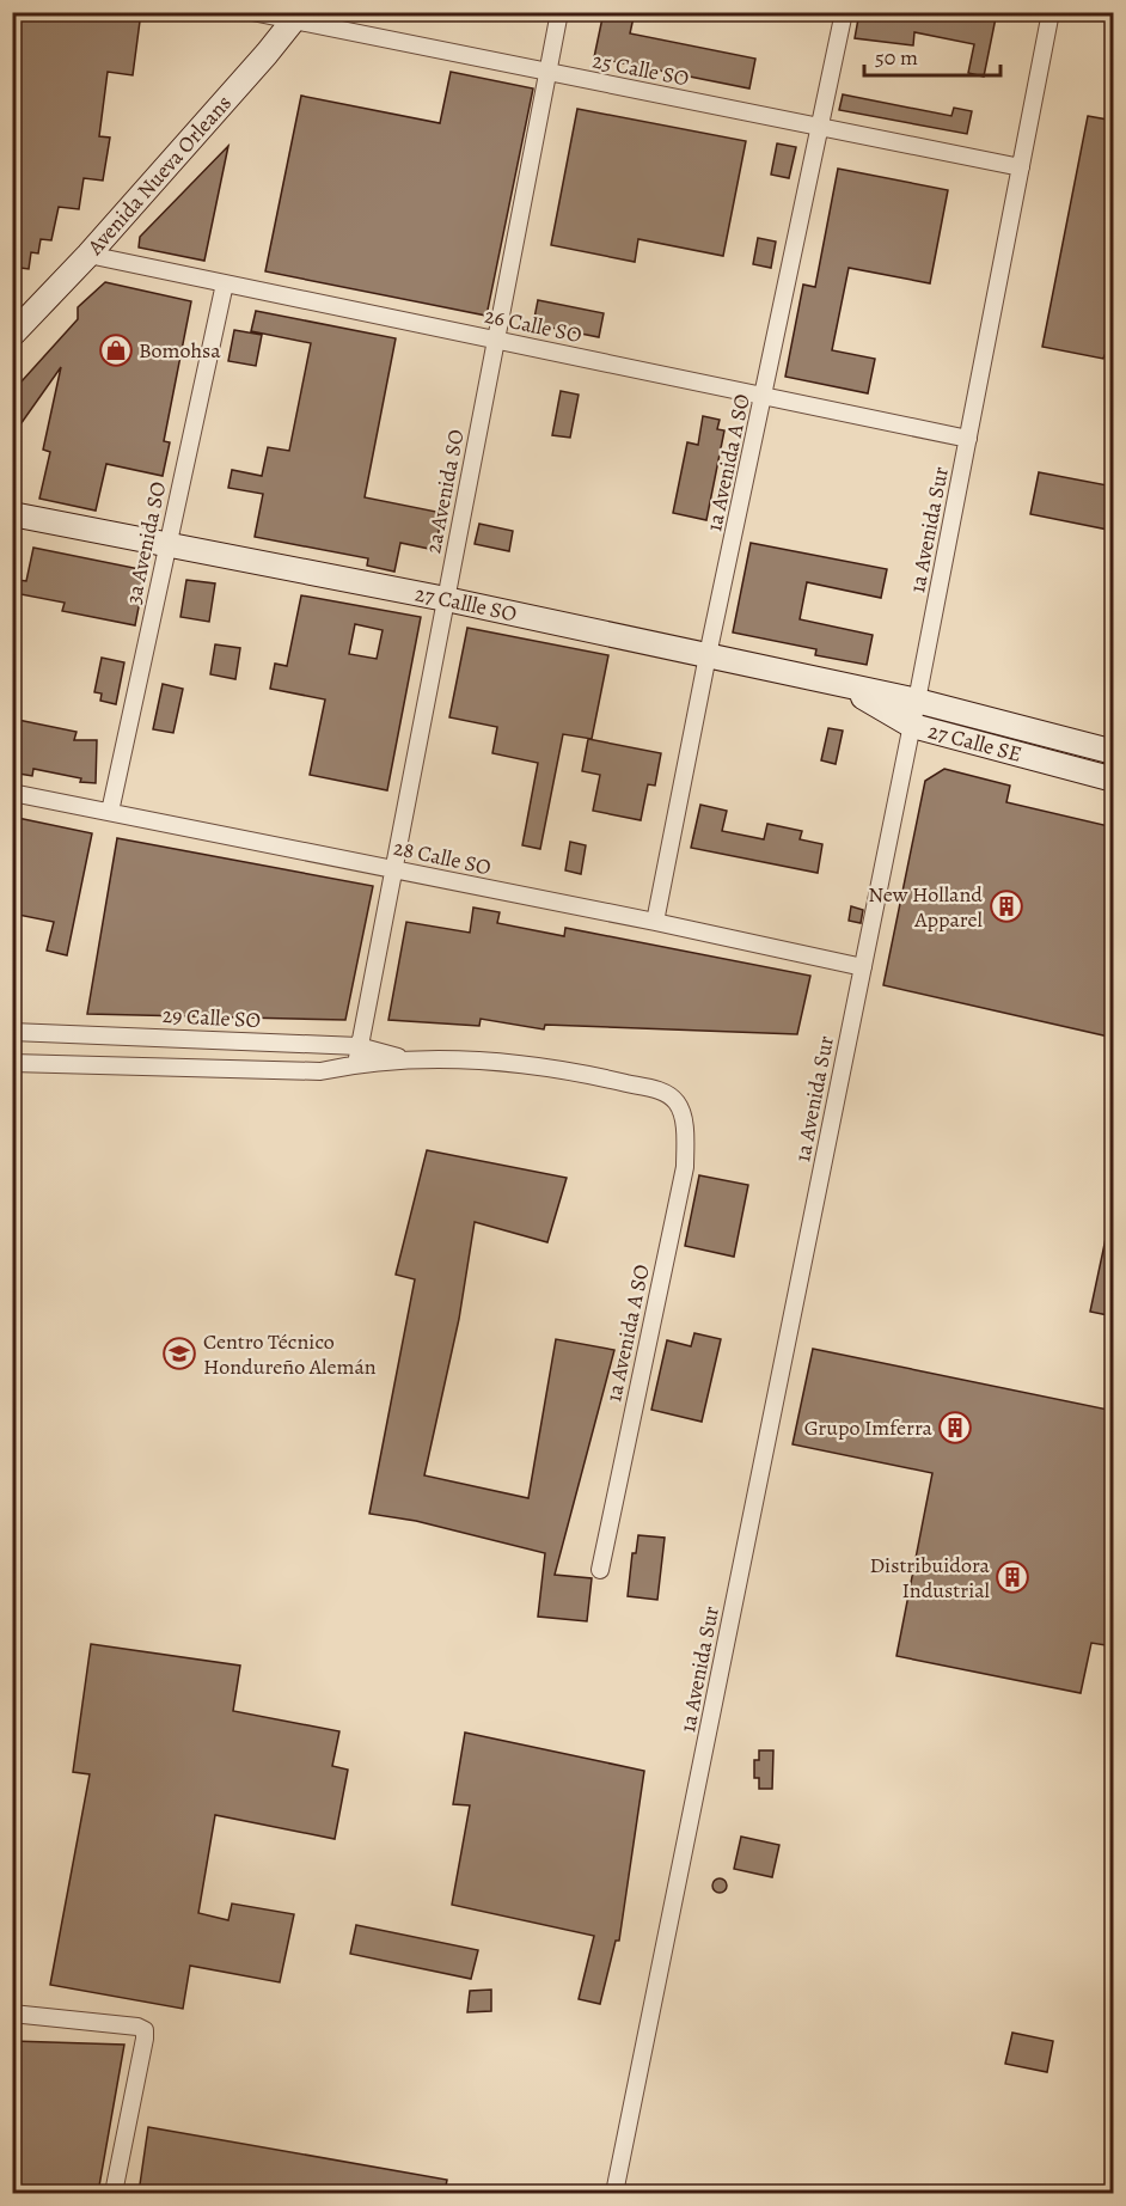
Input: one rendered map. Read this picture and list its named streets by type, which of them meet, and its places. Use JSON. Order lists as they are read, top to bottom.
{
  "streets": {
    "main road": ["Avenida Nueva Orleans", "27 Callle SO", "27 Calle SE"],
    "street": [
      "25 Calle SO",
      "26 Calle SO",
      "1a Avenida A SO",
      "2a Avenida SO",
      "1a Avenida Sur",
      "3a Avenida SO",
      "28 Calle SO",
      "29 Calle SO"
    ]
  },
  "crossings": [
    ["25 Calle SO", "Avenida Nueva Orleans"],
    ["25 Calle SO", "1a Avenida A SO"],
    ["25 Calle SO", "2a Avenida SO"],
    ["25 Calle SO", "1a Avenida Sur"],
    ["Avenida Nueva Orleans", "26 Calle SO"],
    ["26 Calle SO", "1a Avenida A SO"],
    ["26 Calle SO", "2a Avenida SO"],
    ["26 Calle SO", "1a Avenida Sur"],
    ["26 Calle SO", "3a Avenida SO"],
    ["1a Avenida A SO", "27 Callle SO"],
    ["1a Avenida A SO", "28 Calle SO"],
    ["1a Avenida A SO", "29 Calle SO"],
    ["2a Avenida SO", "27 Callle SO"],
    ["2a Avenida SO", "28 Calle SO"],
    ["2a Avenida SO", "29 Calle SO"],
    ["1a Avenida Sur", "27 Callle SO"],
    ["1a Avenida Sur", "27 Calle SE"],
    ["1a Avenida Sur", "28 Calle SO"],
    ["3a Avenida SO", "27 Callle SO"],
    ["3a Avenida SO", "28 Calle SO"],
    ["27 Callle SO", "27 Calle SE"]
  ],
  "places": {
    "shop": ["Bomohsa"],
    "building": ["New Holland Apparel", "Grupo Imferra", "Distribuidora Industrial"],
    "school or university": ["Centro Técnico Hondureño Alemán"]
  },
  "scale_bar": "50 m"
}
